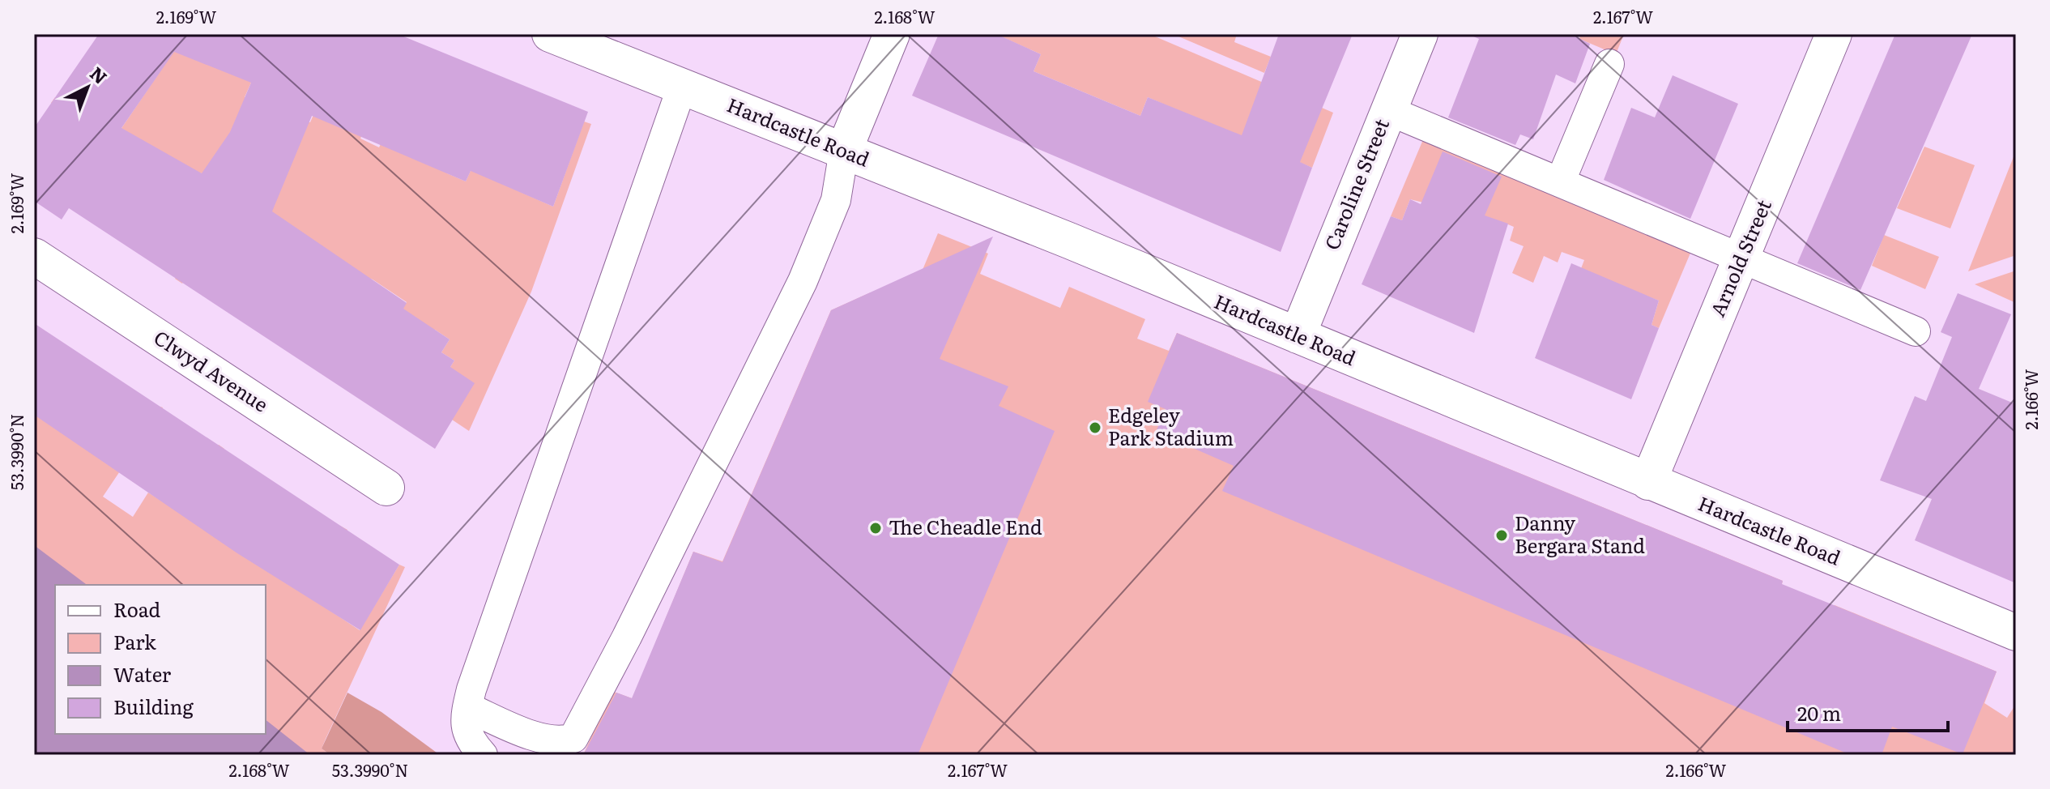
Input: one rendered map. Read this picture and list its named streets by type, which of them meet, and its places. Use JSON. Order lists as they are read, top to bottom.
{
  "streets": {
    "street": [
      "Hardcastle Road",
      "Caroline Street",
      "Arnold Street",
      "Clwyd Avenue"
    ]
  },
  "crossings": [
    ["Hardcastle Road", "Caroline Street"],
    ["Hardcastle Road", "Arnold Street"]
  ],
  "places": ["Edgeley Park Stadium", "The Cheadle End", "Danny Bergara Stand"],
  "legend": [
    "Road",
    "Park",
    "Water",
    "Building"
  ],
  "scale_bar": "20 m",
  "north": "top right",
  "coordinates": [
    "2.169°W",
    "2.168°W",
    "2.167°W",
    "2.166°W",
    "53.3990°N"
  ]
}
